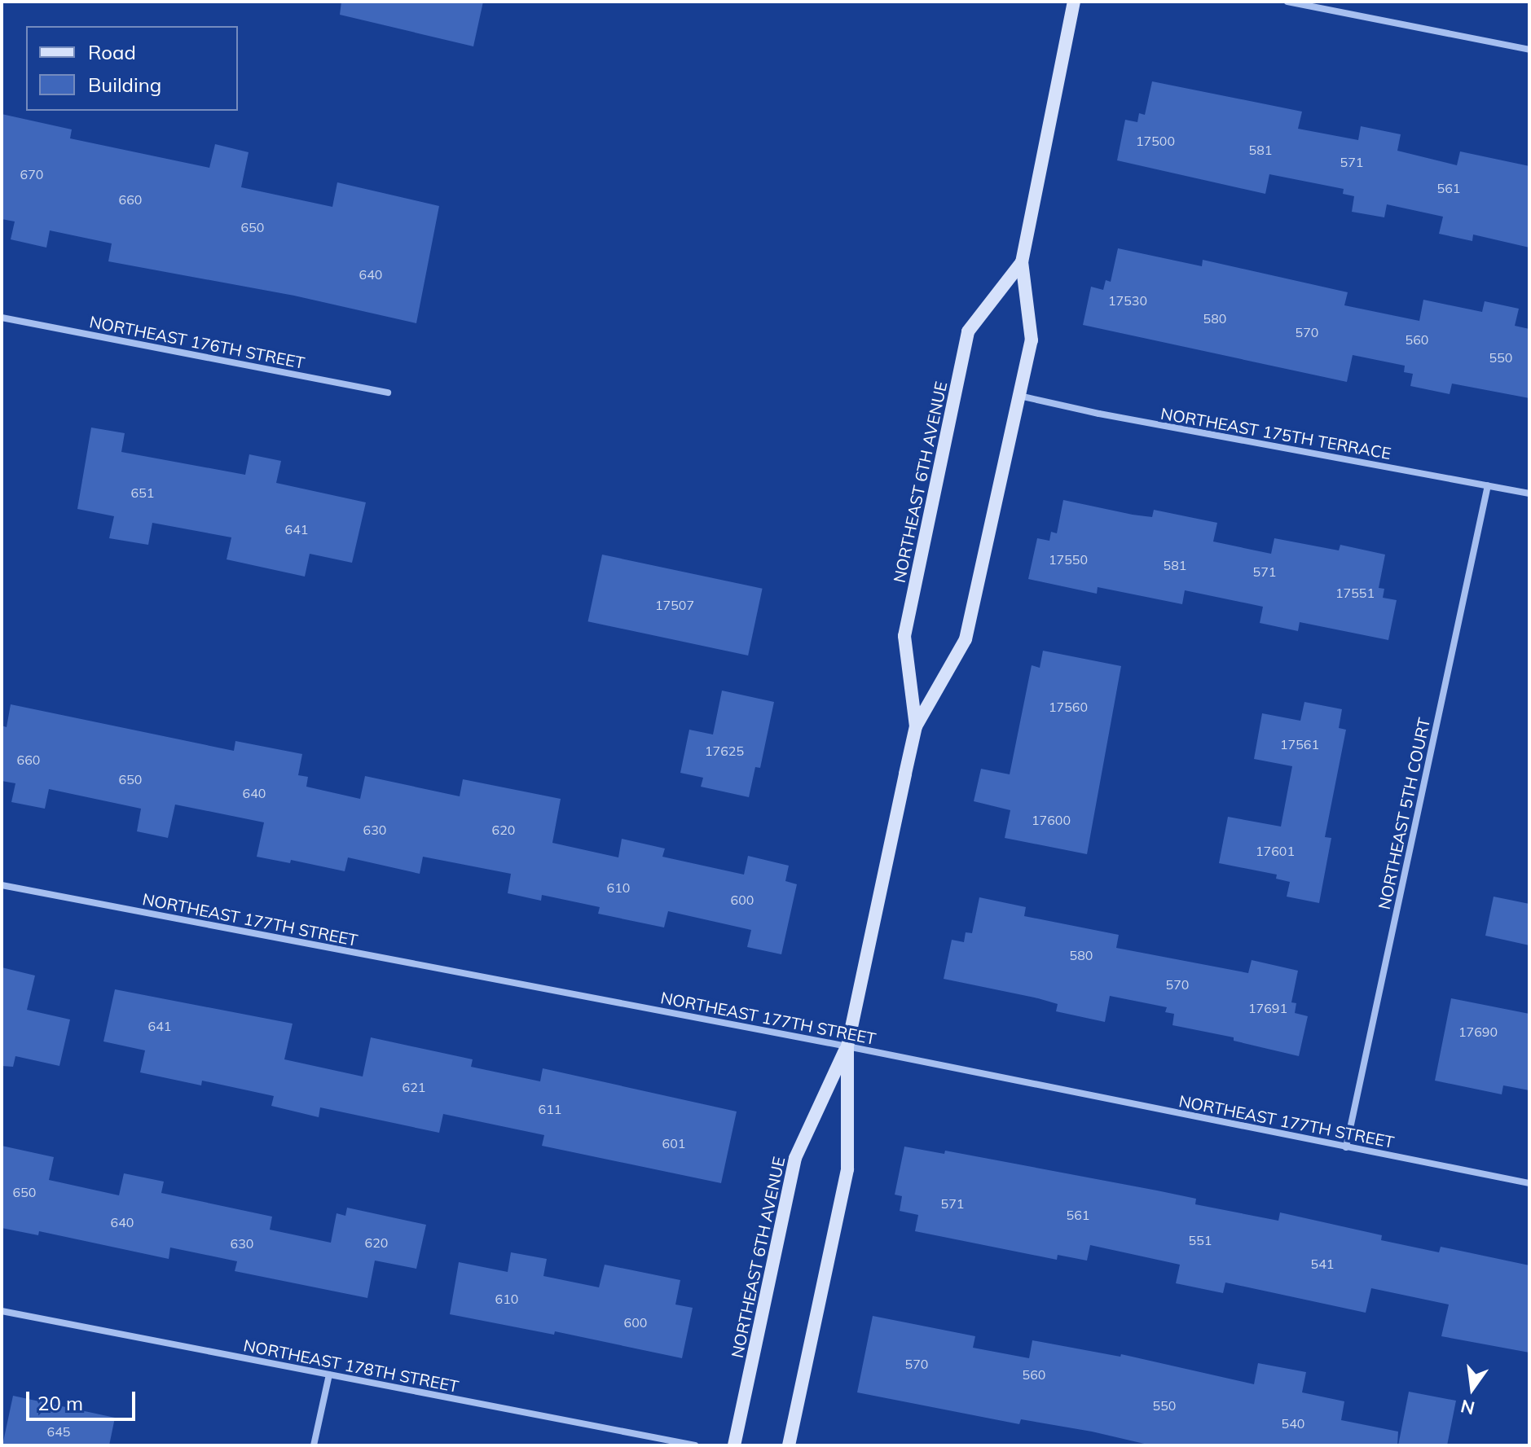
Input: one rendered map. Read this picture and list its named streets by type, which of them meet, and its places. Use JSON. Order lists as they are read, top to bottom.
{
  "streets": {
    "main road": ["NORTHEAST 6TH AVENUE"],
    "street": [
      "NORTHEAST 176TH STREET",
      "NORTHEAST 175TH TERRACE",
      "NORTHEAST 5TH COURT",
      "NORTHEAST 177TH STREET",
      "NORTHEAST 178TH STREET"
    ]
  },
  "crossings": [
    ["NORTHEAST 175TH TERRACE", "NORTHEAST 6TH AVENUE"],
    ["NORTHEAST 175TH TERRACE", "NORTHEAST 5TH COURT"],
    ["NORTHEAST 6TH AVENUE", "NORTHEAST 177TH STREET"],
    ["NORTHEAST 5TH COURT", "NORTHEAST 177TH STREET"]
  ],
  "house_numbers": [
    "17500",
    "581",
    "571",
    "670",
    "561",
    "660",
    "650",
    "640",
    "17530",
    "580",
    "570",
    "560",
    "550",
    "651",
    "641",
    "17550",
    "581",
    "571",
    "17551",
    "17507",
    "17560",
    "17561",
    "17625",
    "660",
    "650",
    "640",
    "17600",
    "630",
    "620",
    "17601",
    "610",
    "600",
    "580",
    "570",
    "17691",
    "641",
    "17690",
    "621",
    "611",
    "601",
    "650",
    "571",
    "561",
    "640",
    "551",
    "620",
    "630",
    "541",
    "610",
    "600",
    "570",
    "560",
    "550",
    "540",
    "645"
  ],
  "legend": ["Road", "Building"],
  "scale_bar": "20 m",
  "north": "bottom"
}
